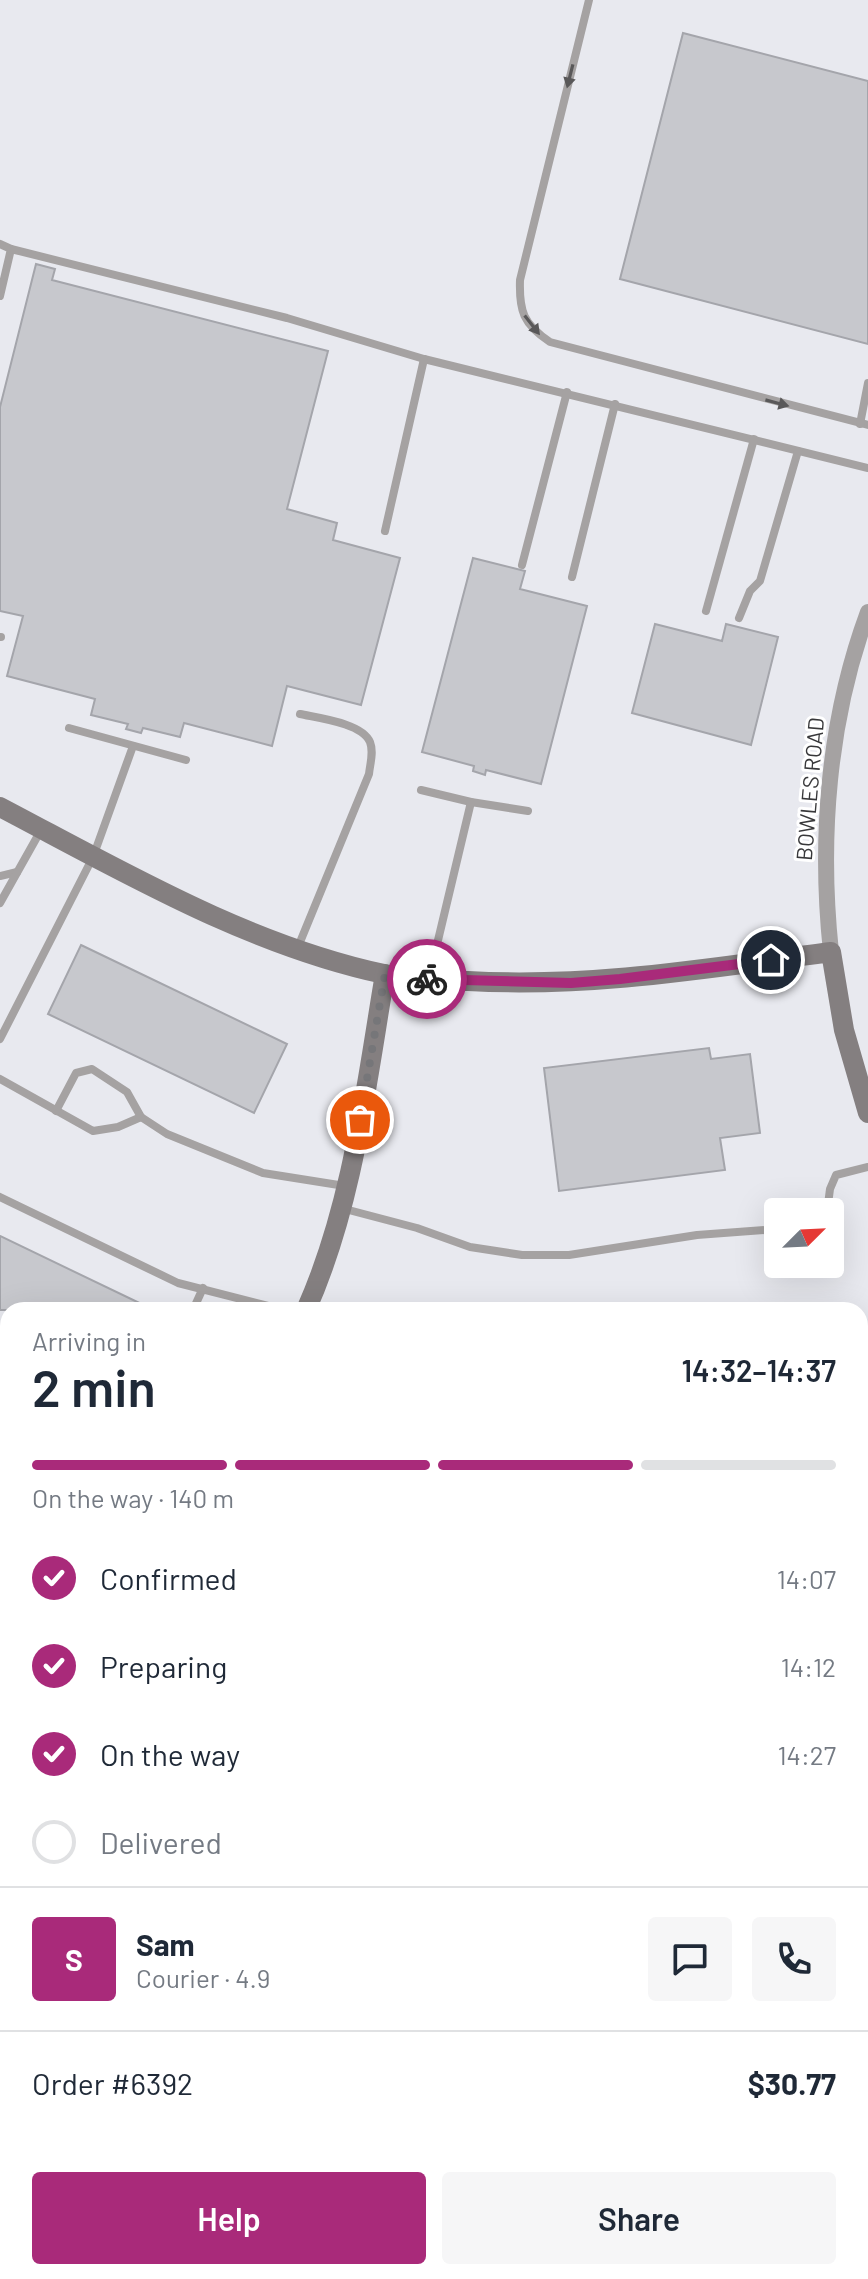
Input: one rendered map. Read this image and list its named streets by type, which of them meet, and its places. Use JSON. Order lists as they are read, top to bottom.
{
  "streets": {
    "street": ["BOWLES ROAD"]
  },
  "north": "top right",
  "page": {
    "heading": ["2 min", "Arriving in", "14:32–14:37"],
    "panel": [
      "Sam",
      "Courier · 4.9",
      "Order #6392",
      "$30.77"
    ],
    "bar": "On the way · 140 m",
    "list": [
      ["Confirmed", "14:07"],
      ["Preparing", "14:12"],
      ["On the way", "14:27"],
      "Delivered"
    ],
    "round": "S",
    "buttons": ["Help", "Share"]
  }
}
